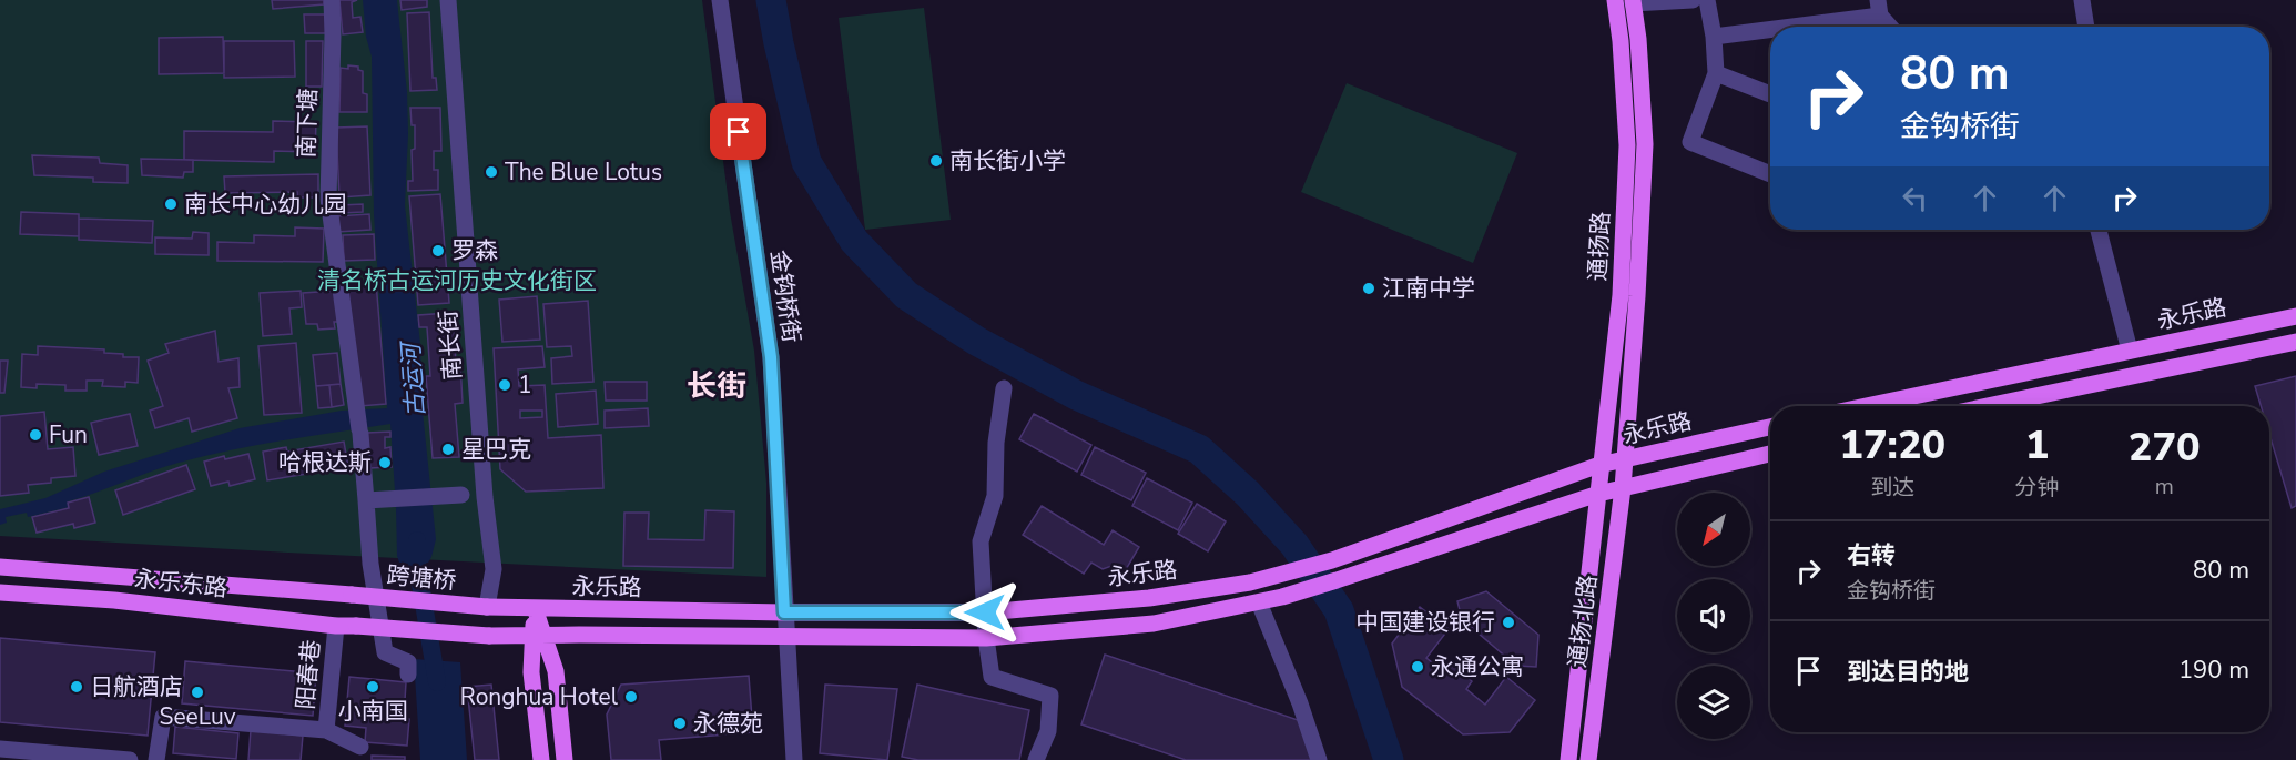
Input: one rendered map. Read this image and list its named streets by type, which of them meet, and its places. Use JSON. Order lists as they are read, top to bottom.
{
  "streets": {
    "main road": [
      "通扬路",
      "永乐路",
      "跨塘桥",
      "永乐东路",
      "通扬北路"
    ],
    "street": [
      "南下塘",
      "金钩桥街",
      "南长街",
      "阳春巷"
    ]
  },
  "crossings": [
    ["通扬路", "永乐路"],
    ["通扬路", "通扬北路"],
    ["金钩桥街", "永乐路"],
    ["永乐路", "南长街"],
    ["永乐路", "跨塘桥"],
    ["永乐路", "永乐东路"],
    ["永乐路", "通扬北路"],
    ["南长街", "跨塘桥"],
    ["跨塘桥", "永乐东路"],
    ["永乐东路", "阳春巷"]
  ],
  "districts": ["长街"],
  "water": ["古运河"],
  "parks": ["清名桥古运河历史文化街区"],
  "places": [
    "南长街小学",
    "The Blue Lotus",
    "南长中心幼儿园",
    "罗森",
    "江南中学",
    "1",
    "Fun",
    "星巴克",
    "哈根达斯",
    "中国建设银行",
    "永通公寓",
    "日航酒店",
    "小南国",
    "SeeLuv",
    "Ronghua Hotel",
    "永德苑"
  ],
  "north": "bottom left",
  "page": {
    "turn": ["80 m", "金钩桥街"],
    "eta": [
      "17:20",
      "到达",
      "1",
      "分钟",
      "270",
      "m"
    ],
    "list": [
      {
        "name": "右转",
        "note": "金钩桥街",
        "value": "80 m"
      },
      {
        "name": "到达目的地",
        "value": "190 m"
      }
    ]
  }
}
